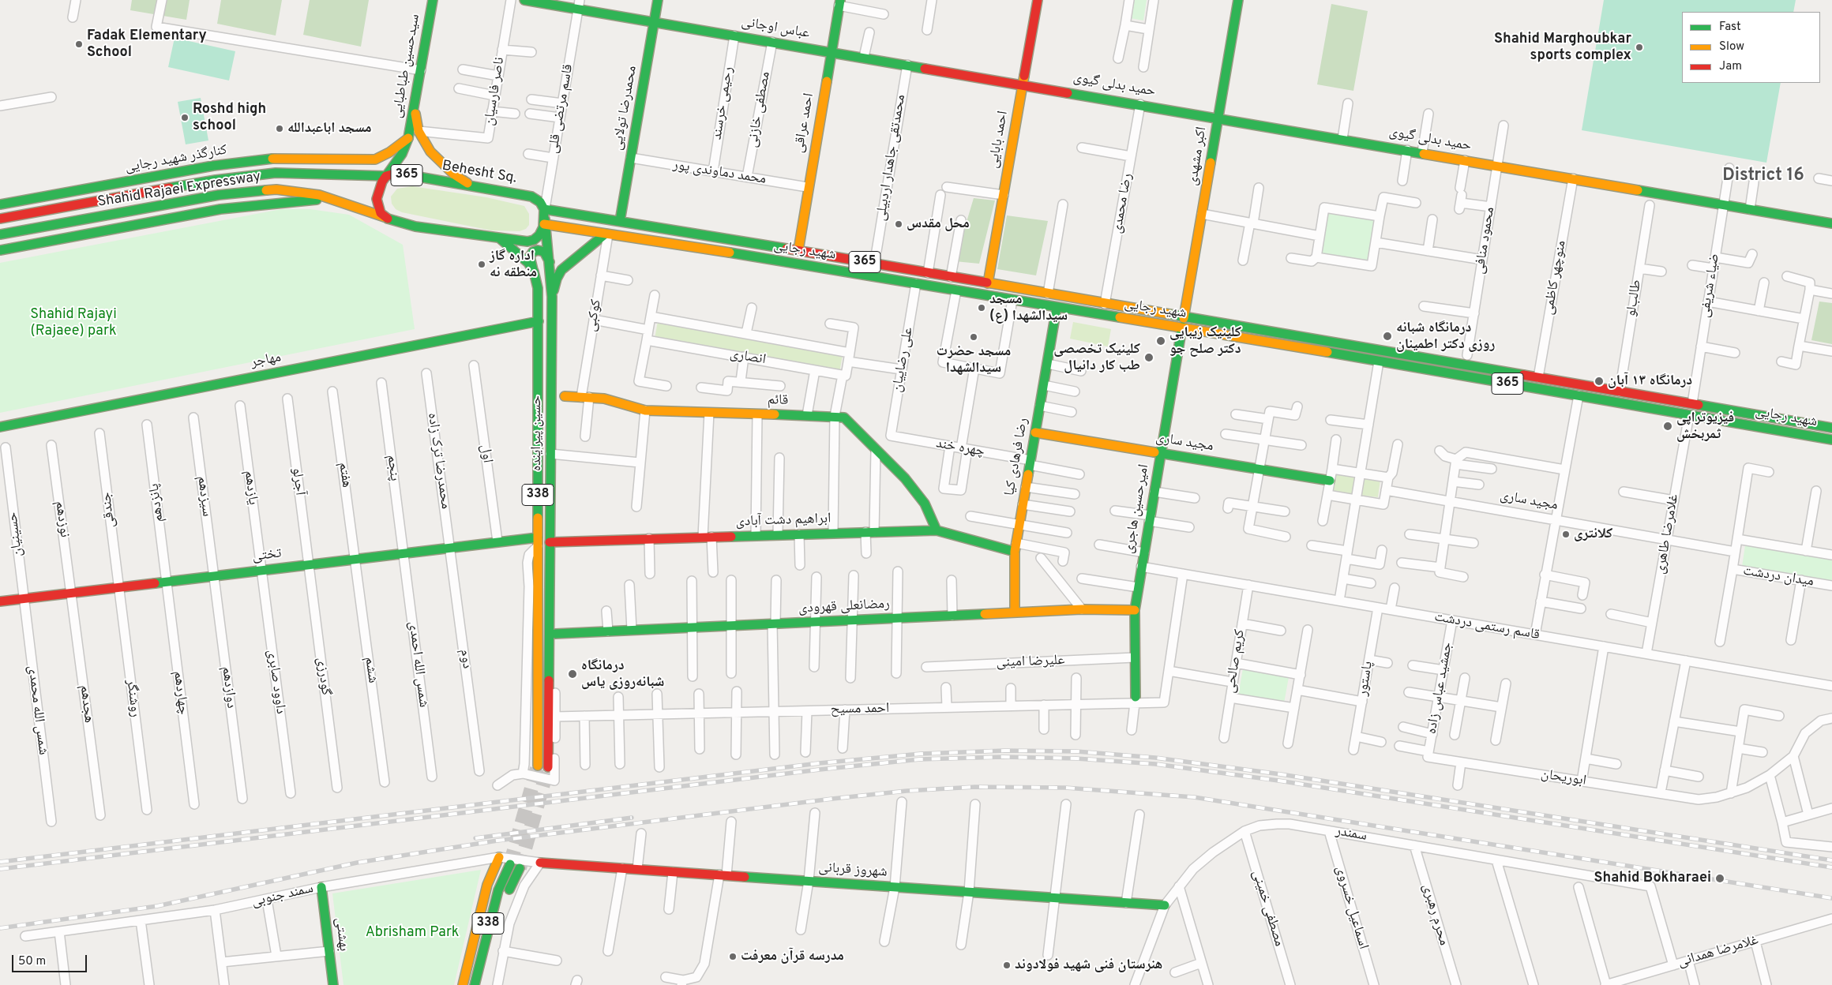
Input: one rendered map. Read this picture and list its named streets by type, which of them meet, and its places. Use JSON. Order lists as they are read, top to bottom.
{
  "streets": {
    "main road": [
      "عباس اوجانی",
      "سیدحسین طباطبایی",
      "حمید بدلی گیوی",
      "محمدرضا تولایی",
      "احمد عراقی",
      "احمد بابایی",
      "اکبر مشهدی",
      "کنارگذر شهید رجایی",
      "Behesht Sq.",
      "365",
      "Shahid Rajaei Expressway",
      "شهید رجایی",
      "مهاجر",
      "قائم",
      "حسین پیراینده",
      "مجید ساری",
      "رضا فرهادی کیا",
      "338",
      "امیرحسین هاجری",
      "ابراهیم دشت آبادی",
      "تختی",
      "رمضانعلی قهرودی",
      "شهروز قربانی",
      "بهشتی"
    ],
    "street": [
      "ناصر فارسیان",
      "رحیمی خرسند",
      "قاسم مرتضی قلی",
      "مصطفی خازنی",
      "محمدتقی جاهدار اردبیلی",
      "محمد دماوندی پور",
      "رضا محمدی",
      "محمود منافی",
      "منوچهر کاظمی",
      "ضیاء شریفی",
      "طالب‌لو",
      "کوکبی",
      "انصاری",
      "علی رضاییان",
      "چهره خند",
      "اول",
      "محمدرضا ترک زاده",
      "پنجم",
      "هفتم",
      "آجرلو",
      "یازدهم",
      "سیزدهم",
      "پانزدهم",
      "جندقی",
      "نوزدهم",
      "حسینیان",
      "غلامرضا طاهری",
      "میدان دردشت",
      "قاسم رستمی دردشت",
      "دوم",
      "کریم صالحی",
      "علیرضا امینی",
      "شمس الله احمدی",
      "ششم",
      "گودرزی",
      "پاستور",
      "داوود صابری",
      "دوازدهم",
      "جمشید عباس زاده",
      "چهاردهم",
      "روشنگر",
      "هجدهم",
      "احمد مسیح",
      "شمس الله محمدی",
      "ابوریحان",
      "سمندر",
      "سمند جنوبی",
      "اسماعیل خسروی",
      "مصطفی خمینی",
      "محرم رهبری",
      "غلامرضا همدانی"
    ]
  },
  "crossings": [
    ["عباس اوجانی", "حمید بدلی گیوی"],
    ["عباس اوجانی", "رحیمی خرسند"],
    ["عباس اوجانی", "محمدرضا تولایی"],
    ["عباس اوجانی", "قاسم مرتضی قلی"],
    ["عباس اوجانی", "مصطفی خازنی"],
    ["عباس اوجانی", "احمد عراقی"],
    ["عباس اوجانی", "احمد بابایی"],
    ["عباس اوجانی", "محمدتقی جاهدار اردبیلی"],
    ["سیدحسین طباطبایی", "کنارگذر شهید رجایی"],
    ["سیدحسین طباطبایی", "Behesht Sq."],
    ["سیدحسین طباطبایی", "365"],
    ["سیدحسین طباطبایی", "Shahid Rajaei Expressway"],
    ["حمید بدلی گیوی", "احمد بابایی"],
    ["حمید بدلی گیوی", "اکبر مشهدی"],
    ["حمید بدلی گیوی", "رضا محمدی"],
    ["حمید بدلی گیوی", "محمود منافی"],
    ["حمید بدلی گیوی", "منوچهر کاظمی"],
    ["حمید بدلی گیوی", "ضیاء شریفی"],
    ["رحیمی خرسند", "محمد دماوندی پور"],
    ["محمدرضا تولایی", "محمد دماوندی پور"],
    ["محمدرضا تولایی", "شهید رجایی"],
    ["قاسم مرتضی قلی", "Behesht Sq."],
    ["قاسم مرتضی قلی", "شهید رجایی"],
    ["قاسم مرتضی قلی", "حسین پیراینده"],
    ["مصطفی خازنی", "محمد دماوندی پور"],
    ["احمد عراقی", "محمد دماوندی پور"],
    ["احمد عراقی", "شهید رجایی"],
    ["احمد بابایی", "شهید رجایی"],
    ["اکبر مشهدی", "شهید رجایی"],
    ["اکبر مشهدی", "امیرحسین هاجری"],
    ["Behesht Sq.", "365"],
    ["Behesht Sq.", "Shahid Rajaei Expressway"],
    ["Behesht Sq.", "شهید رجایی"],
    ["Behesht Sq.", "حسین پیراینده"],
    ["365", "Shahid Rajaei Expressway"],
    ["رضا محمدی", "شهید رجایی"],
    ["شهید رجایی", "منوچهر کاظمی"],
    ["شهید رجایی", "ضیاء شریفی"],
    ["شهید رجایی", "طالب‌لو"],
    ["شهید رجایی", "کوکبی"],
    ["شهید رجایی", "علی رضاییان"],
    ["شهید رجایی", "حسین پیراینده"],
    ["شهید رجایی", "رضا فرهادی کیا"],
    ["شهید رجایی", "امیرحسین هاجری"],
    ["شهید رجایی", "غلامرضا طاهری"],
    ["کوکبی", "قائم"],
    ["انصاری", "علی رضاییان"],
    ["علی رضاییان", "چهره خند"],
    ["مهاجر", "حسین پیراینده"],
    ["قائم", "ابراهیم دشت آبادی"],
    ["حسین پیراینده", "ابراهیم دشت آبادی"],
    ["حسین پیراینده", "تختی"],
    ["مجید ساری", "رضا فرهادی کیا"],
    ["مجید ساری", "امیرحسین هاجری"],
    ["مجید ساری", "غلامرضا طاهری"],
    ["مجید ساری", "میدان دردشت"],
    ["چهره خند", "رضا فرهادی کیا"],
    ["اول", "تختی"],
    ["رضا فرهادی کیا", "ابراهیم دشت آبادی"],
    ["رضا فرهادی کیا", "رمضانعلی قهرودی"],
    ["محمدرضا ترک زاده", "تختی"],
    ["محمدرضا ترک زاده", "دوم"],
    ["پنجم", "تختی"],
    ["پنجم", "شمس الله احمدی"],
    ["هفتم", "تختی"],
    ["هفتم", "ششم"],
    ["آجرلو", "تختی"],
    ["آجرلو", "گودرزی"],
    ["یازدهم", "تختی"],
    ["یازدهم", "داوود صابری"],
    ["سیزدهم", "تختی"],
    ["سیزدهم", "دوازدهم"],
    ["پانزدهم", "تختی"],
    ["پانزدهم", "چهاردهم"],
    ["امیرحسین هاجری", "رمضانعلی قهرودی"],
    ["امیرحسین هاجری", "قاسم رستمی دردشت"],
    ["امیرحسین هاجری", "علیرضا امینی"],
    ["امیرحسین هاجری", "احمد مسیح"],
    ["جندقی", "تختی"],
    ["جندقی", "روشنگر"],
    ["نوزدهم", "تختی"],
    ["نوزدهم", "هجدهم"],
    ["حسینیان", "تختی"],
    ["حسینیان", "شمس الله محمدی"],
    ["غلامرضا طاهری", "قاسم رستمی دردشت"],
    ["تختی", "دوم"],
    ["تختی", "شمس الله احمدی"],
    ["تختی", "ششم"],
    ["تختی", "گودرزی"],
    ["تختی", "داوود صابری"],
    ["تختی", "دوازدهم"],
    ["تختی", "چهاردهم"],
    ["تختی", "روشنگر"],
    ["تختی", "هجدهم"],
    ["تختی", "شمس الله محمدی"],
    ["قاسم رستمی دردشت", "کریم صالحی"],
    ["قاسم رستمی دردشت", "پاستور"],
    ["قاسم رستمی دردشت", "جمشید عباس زاده"],
    ["جمشید عباس زاده", "ابوریحان"],
    ["سمندر", "شهروز قربانی"],
    ["سمندر", "اسماعیل خسروی"],
    ["سمندر", "مصطفی خمینی"],
    ["سمندر", "محرم رهبری"],
    ["سمندر", "غلامرضا همدانی"],
    ["شهروز قربانی", "سمند جنوبی"],
    ["سمند جنوبی", "بهشتی"]
  ],
  "districts": ["District 16"],
  "parks": ["Shahid Rajayi (Rajaee) park", "Abrisham Park"],
  "places": [
    "Fadak Elementary School",
    "Shahid Marghoubkar sports complex",
    "Roshd high school",
    "مسجد اباعبدالله",
    "محل مقدس",
    "اداره گاز منطقه نه",
    "مسجد سیدالشهدا (ع)",
    "درمانگاه شبانه روزی دکتر اطمینان",
    "مسجد حضرت سیدالشهدا",
    "کلینیک زیبایی دکتر صلح جو",
    "کلینیک تخصصی طب کار دانیال",
    "درمانگاه ۱۳ آبان",
    "فیزیوتراپی ثمربخش",
    "کلانتری",
    "درمانگاه شبانه‌روزی یاس",
    "Shahid Bokharaei",
    "مدرسه قرآن معرفت",
    "هنرستان فنی شهید فولادوند"
  ],
  "legend": ["Fast", "Slow", "Jam"],
  "scale_bar": "50 m"
}
